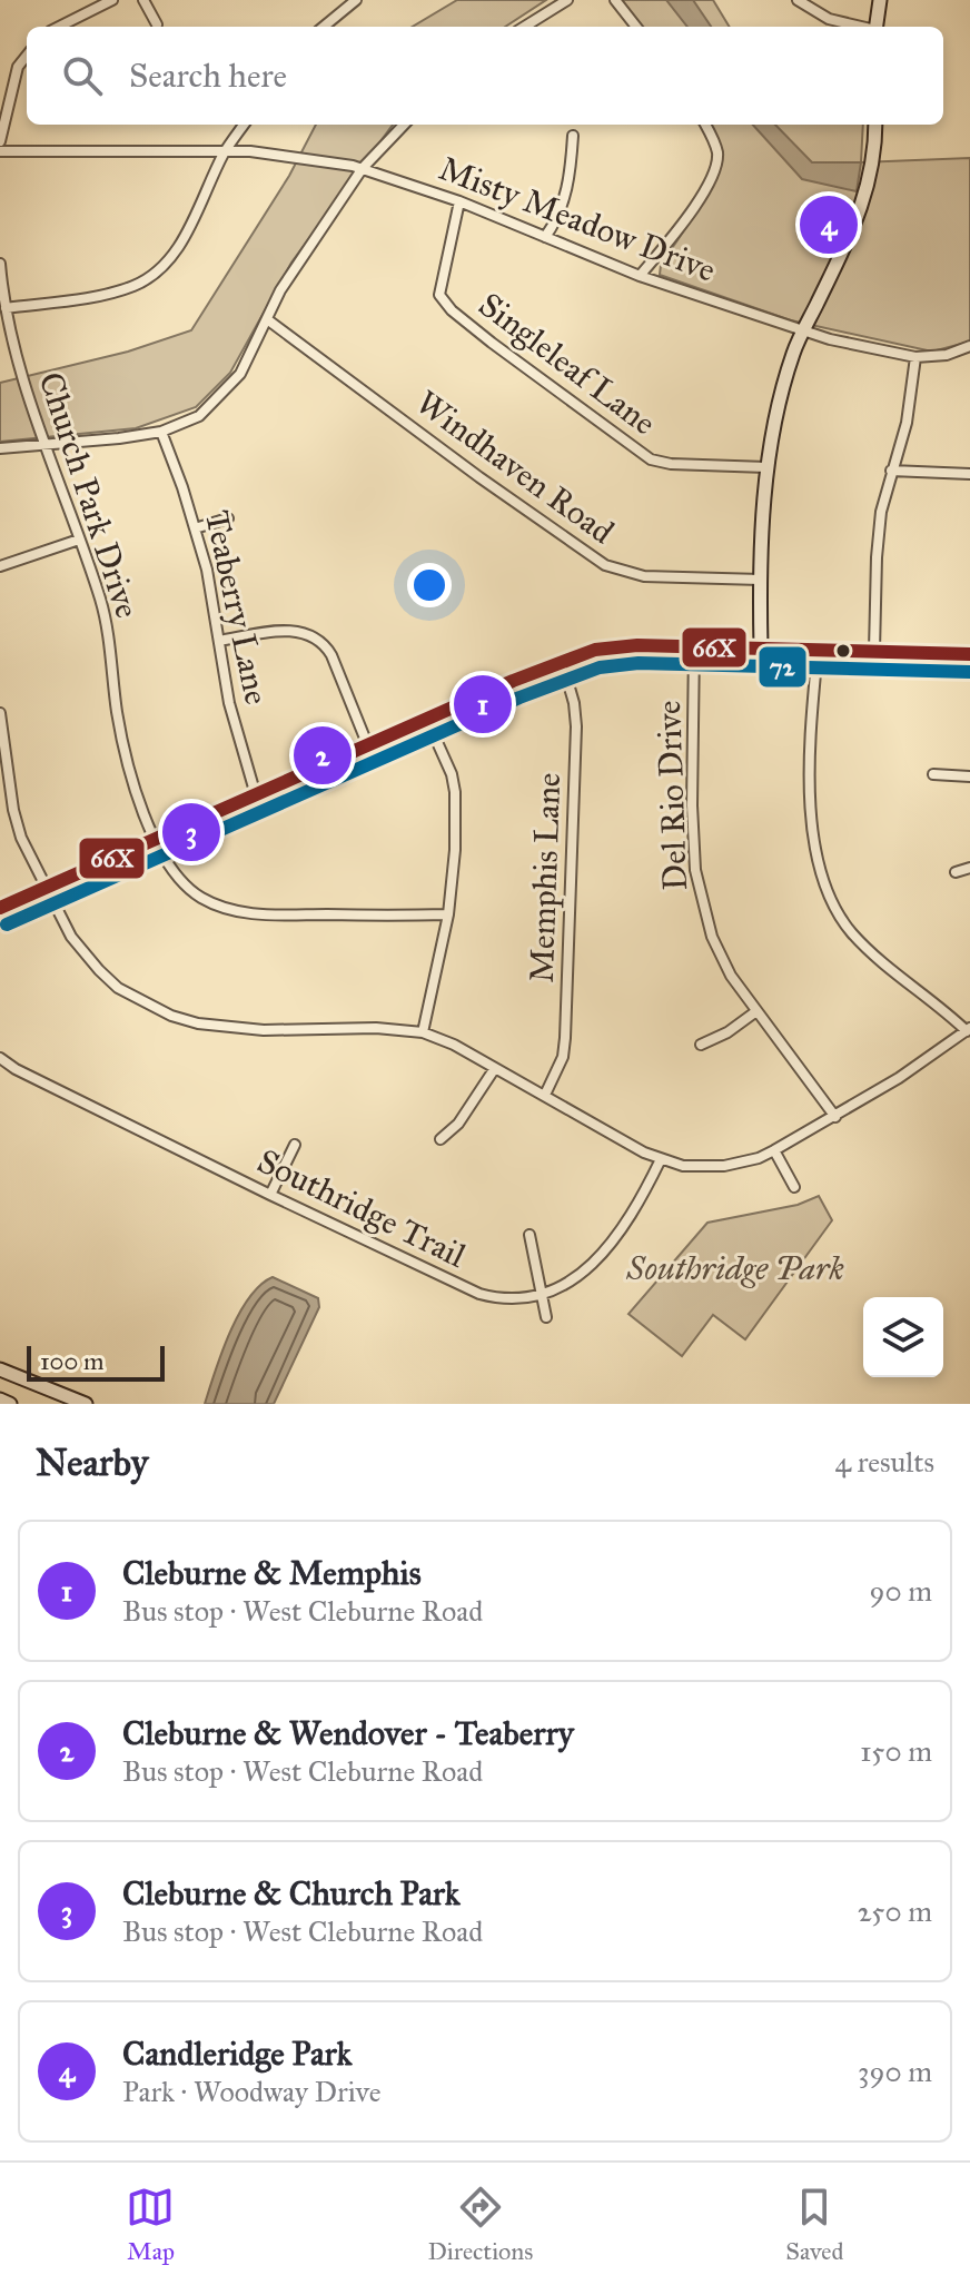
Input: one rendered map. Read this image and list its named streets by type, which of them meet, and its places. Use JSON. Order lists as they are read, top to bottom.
{
  "streets": {
    "street": [
      "Misty Meadow Drive",
      "Singleleaf Lane",
      "Windhaven Road",
      "Church Park Drive",
      "Teaberry Lane",
      "Del Rio Drive",
      "Memphis Lane",
      "Southridge Trail"
    ]
  },
  "crossings": [
    ["Misty Meadow Drive", "Singleleaf Lane"]
  ],
  "parks": ["Southridge Park"],
  "lines": ["transit line 66X", "transit line 72"],
  "scale_bar": "100 m",
  "page": {
    "search": "Search here",
    "pins": [
      "4",
      "1",
      "2",
      "3"
    ],
    "scale": "100 m",
    "heading": ["Nearby", "4 results"],
    "list": [
      {
        "mark": "1",
        "name": "Cleburne & Memphis",
        "note": "Bus stop · West Cleburne Road",
        "value": "90 m"
      },
      {
        "mark": "2",
        "name": "Cleburne & Wendover - Teaberry",
        "note": "Bus stop · West Cleburne Road",
        "value": "150 m"
      },
      {
        "mark": "3",
        "name": "Cleburne & Church Park",
        "note": "Bus stop · West Cleburne Road",
        "value": "250 m"
      },
      {
        "mark": "4",
        "name": "Candleridge Park",
        "note": "Park · Woodway Drive",
        "value": "390 m"
      }
    ],
    "nav": ["Map", "Directions", "Saved"]
  }
}
